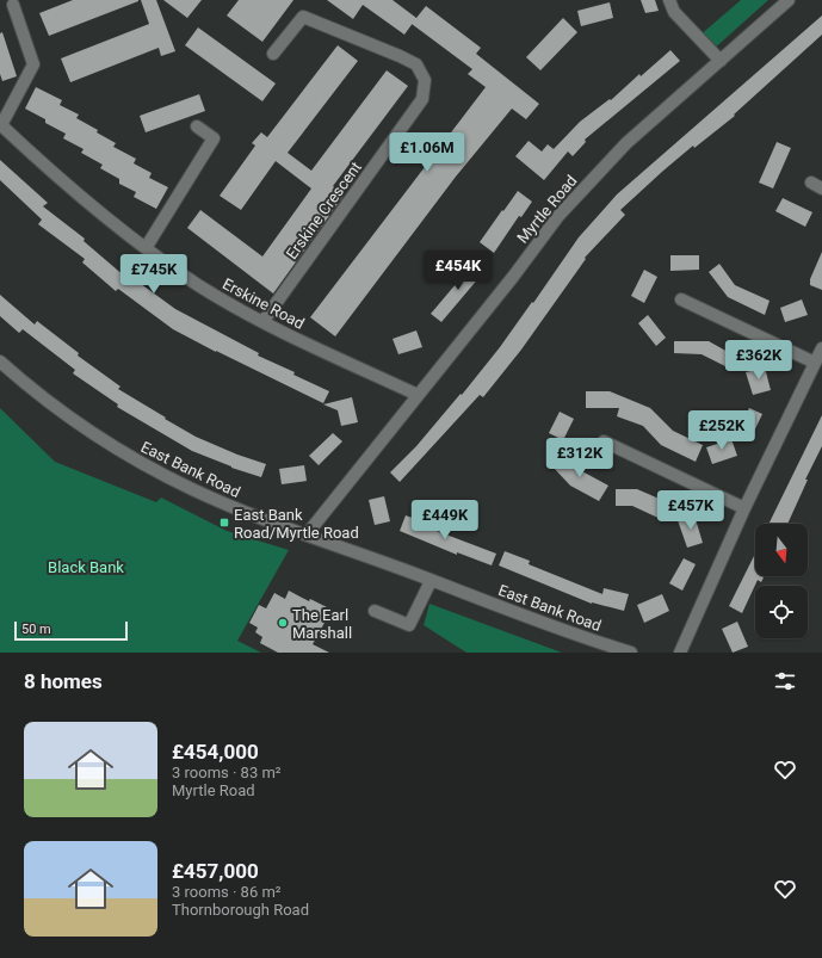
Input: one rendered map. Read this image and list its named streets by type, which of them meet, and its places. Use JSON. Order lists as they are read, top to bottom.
{
  "streets": {
    "street": [
      "Myrtle Road",
      "Erskine Crescent",
      "Erskine Road",
      "East Bank Road"
    ]
  },
  "crossings": [
    ["Myrtle Road", "Erskine Road"],
    ["Myrtle Road", "East Bank Road"],
    ["Erskine Crescent", "Erskine Road"]
  ],
  "parks": ["Black Bank"],
  "places": {
    "transit": ["East Bank Road/Myrtle Road"],
    "other": ["The Earl Marshall"]
  },
  "scale_bar": "50 m",
  "north": "bottom",
  "page": {
    "price": [
      "£1.06M",
      "£454K",
      "£745K",
      "£362K",
      "£252K",
      "£312K",
      "£457K",
      "£449K"
    ],
    "scale": "50 m",
    "heading": "8 homes",
    "list": [
      {
        "name": "£454,000",
        "note": "3 rooms · 83 m² · Myrtle Road"
      },
      {
        "name": "£457,000",
        "note": "3 rooms · 86 m² · Thornborough Road"
      }
    ]
  }
}
